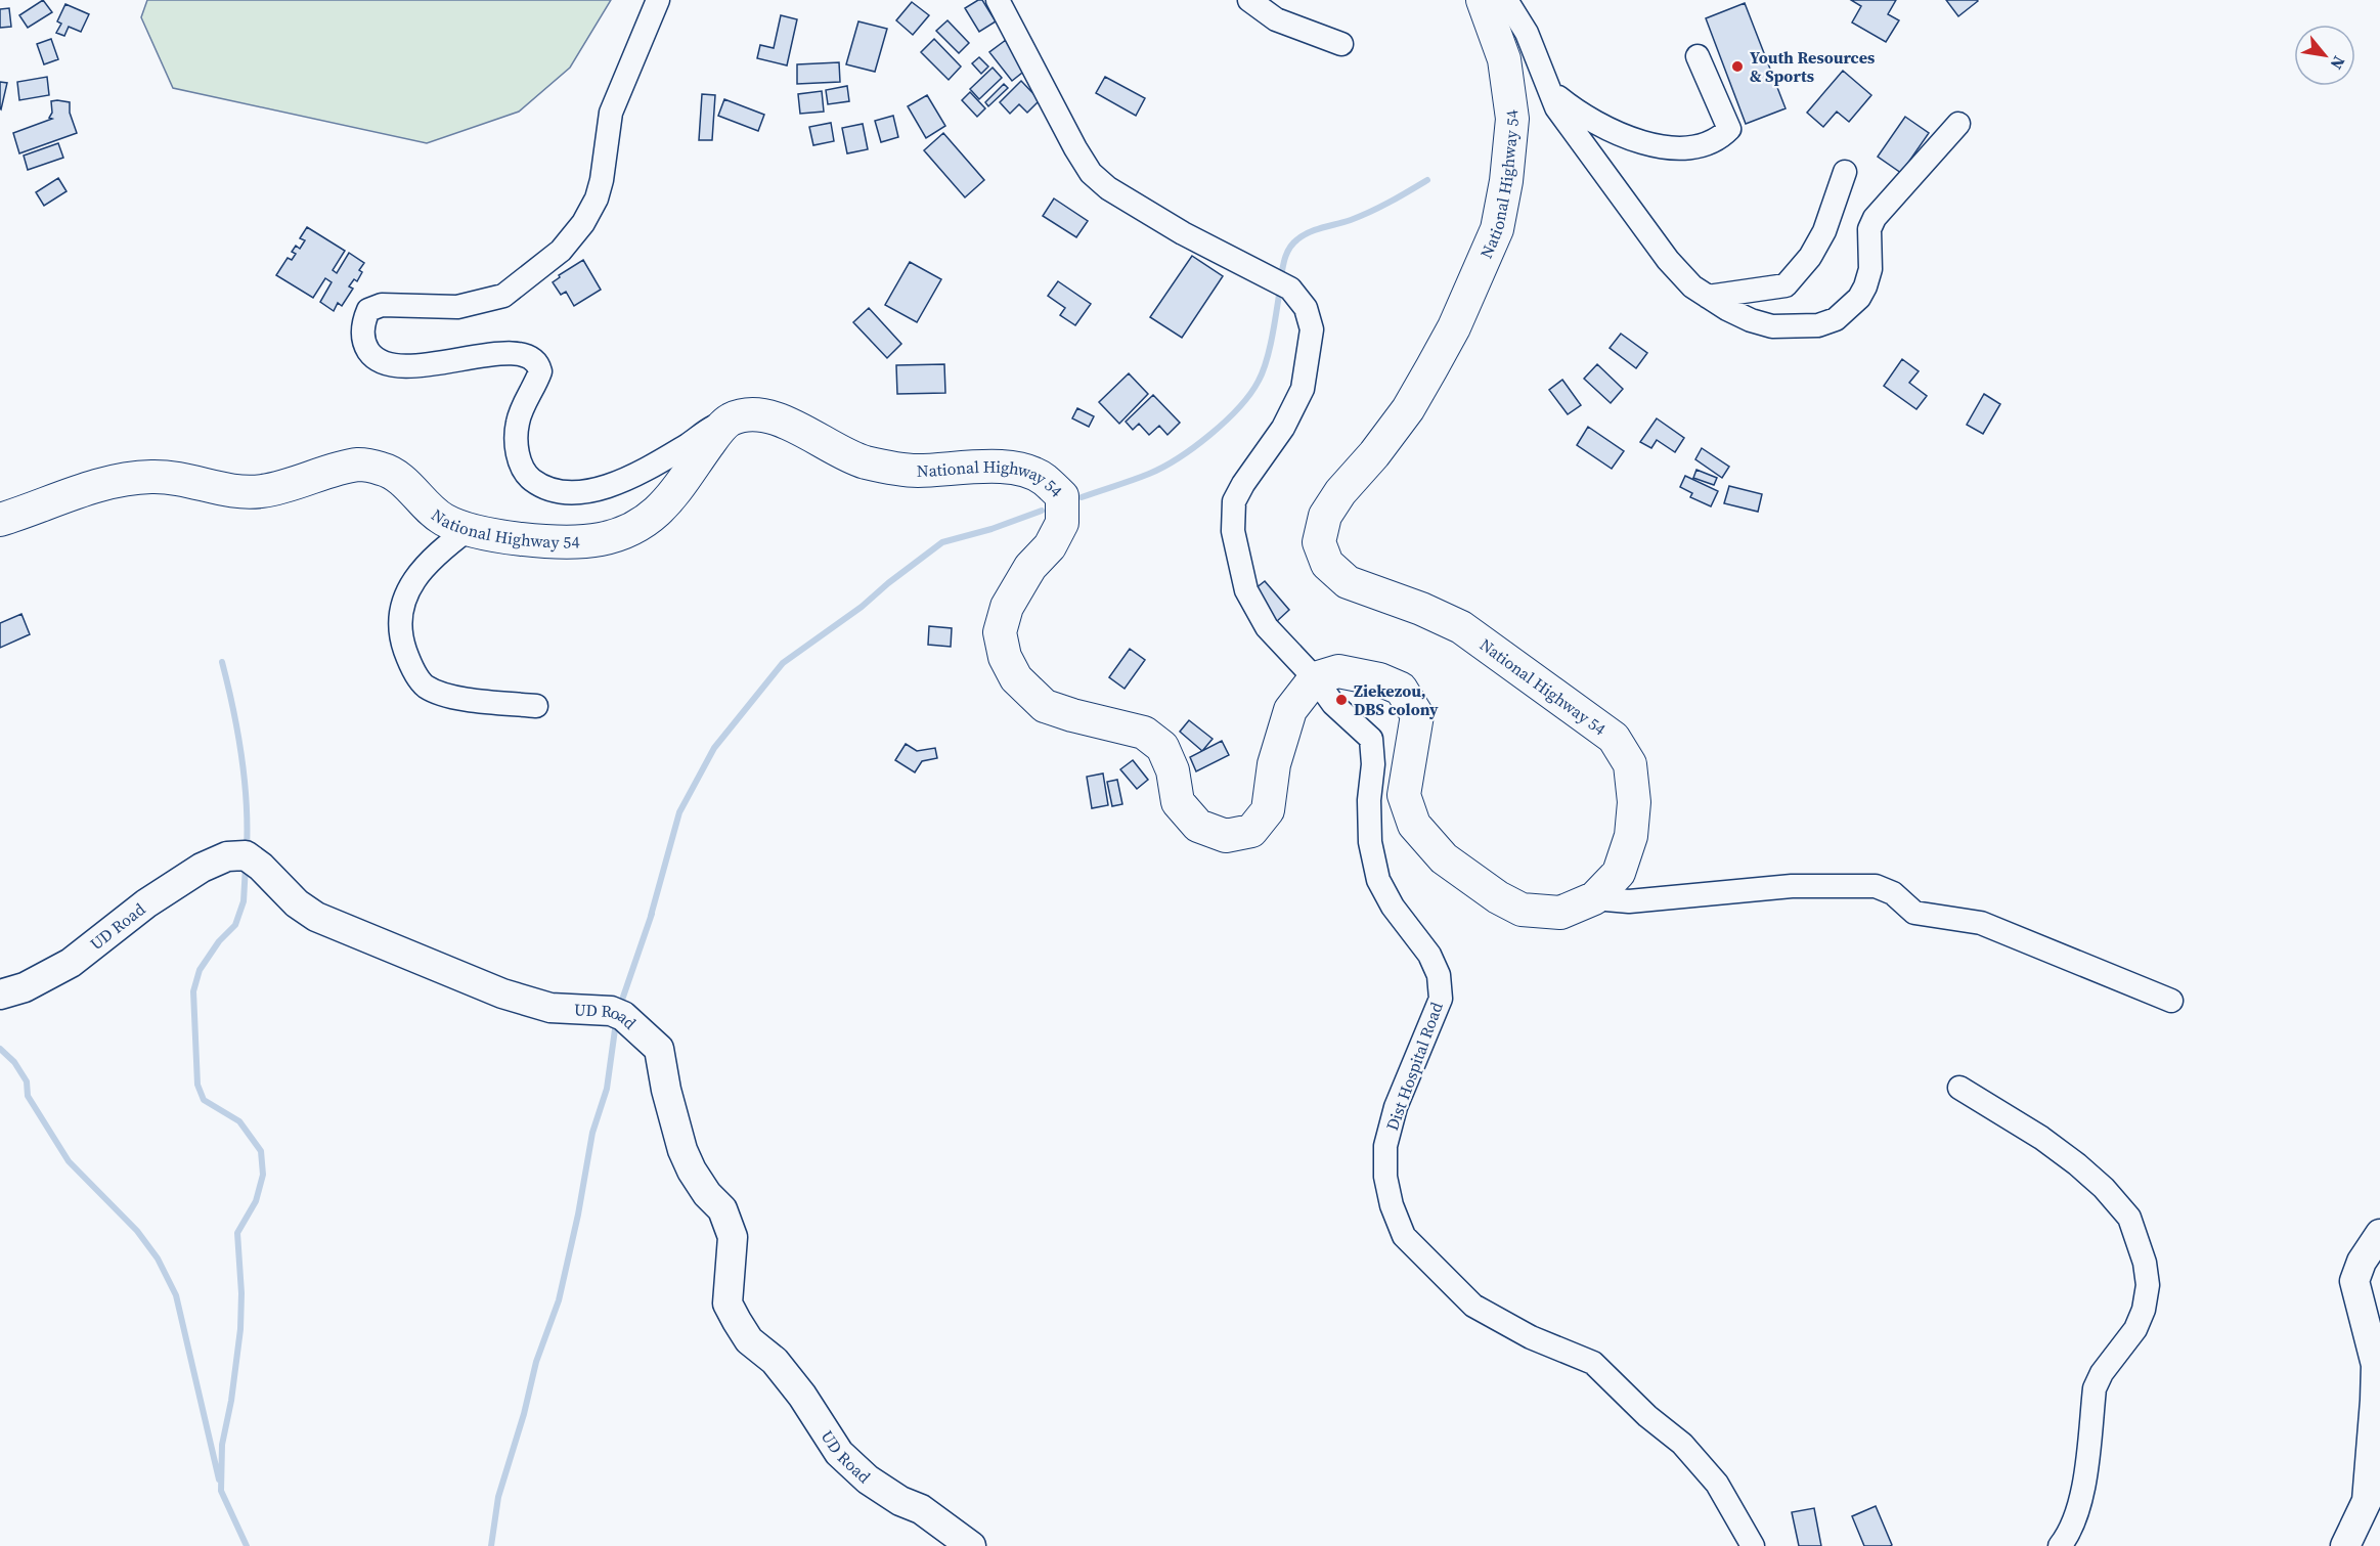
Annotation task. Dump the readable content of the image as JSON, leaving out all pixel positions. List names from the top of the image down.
{
  "streets": {
    "highway": ["National Highway 54"],
    "main road": ["UD Road"],
    "street": ["Dist Hospital Road"]
  },
  "crossings": [
    ["National Highway 54", "Dist Hospital Road"]
  ],
  "places": ["Youth Resources & Sports", "Ziekezou, DBS colony"],
  "north": "bottom right"
}
